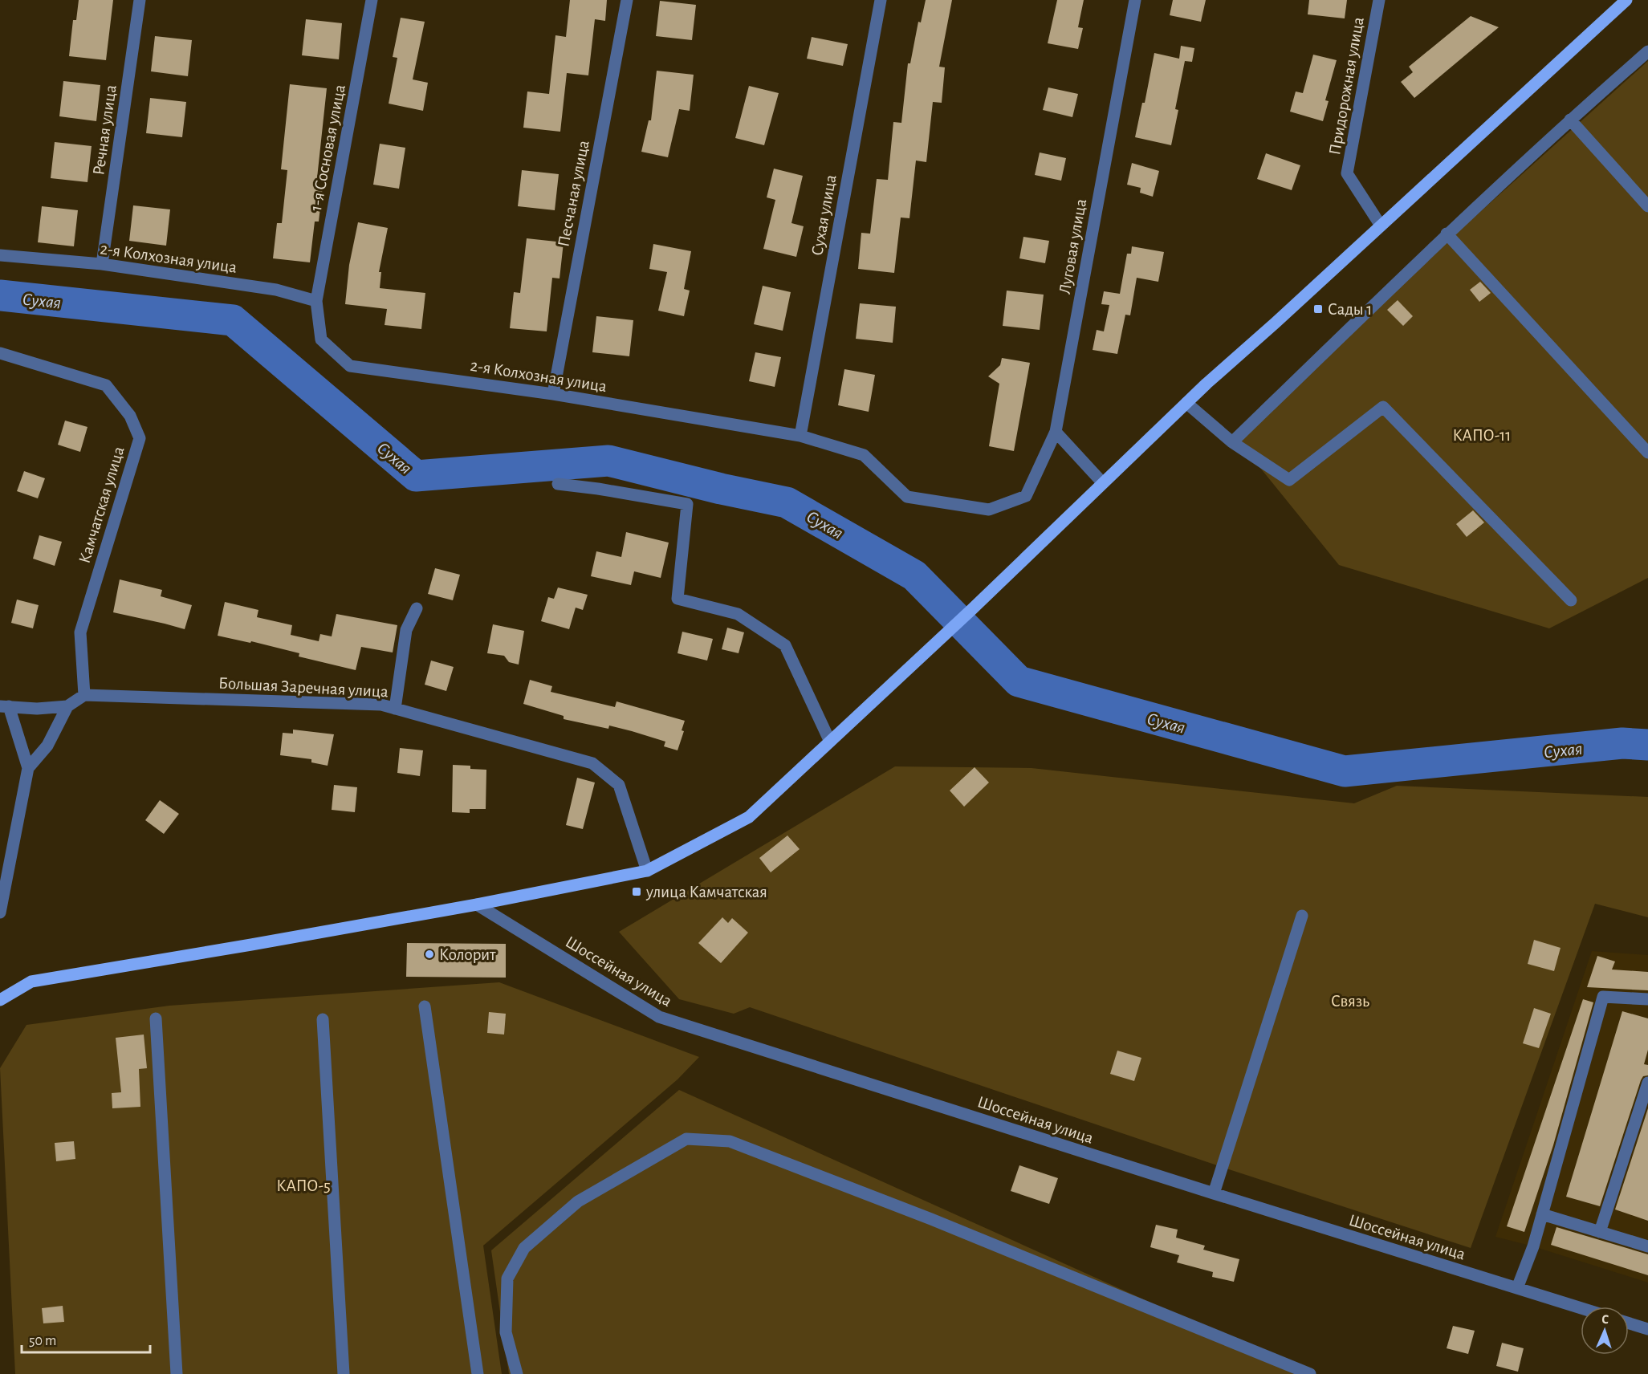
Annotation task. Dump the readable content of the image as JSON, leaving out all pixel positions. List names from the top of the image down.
{
  "streets": {
    "street": [
      "Придорожная улица",
      "Речная улица",
      "1-я Сосновая улица",
      "Песчаная улица",
      "Сухая улица",
      "Луговая улица",
      "2-я Колхозная улица",
      "Камчатская улица",
      "Большая Заречная улица",
      "Шоссейная улица"
    ]
  },
  "crossings": [
    ["Речная улица", "2-я Колхозная улица"],
    ["1-я Сосновая улица", "2-я Колхозная улица"],
    ["Песчаная улица", "2-я Колхозная улица"],
    ["Сухая улица", "2-я Колхозная улица"],
    ["Луговая улица", "2-я Колхозная улица"],
    ["Камчатская улица", "Большая Заречная улица"]
  ],
  "water": ["Сухая"],
  "parks": ["КАПО-11", "Связь", "КАПО-5"],
  "places": {
    "transit": ["Сады 1", "улица Камчатская"],
    "other": ["Колорит"]
  },
  "scale_bar": "50 m",
  "north": "top"
}
